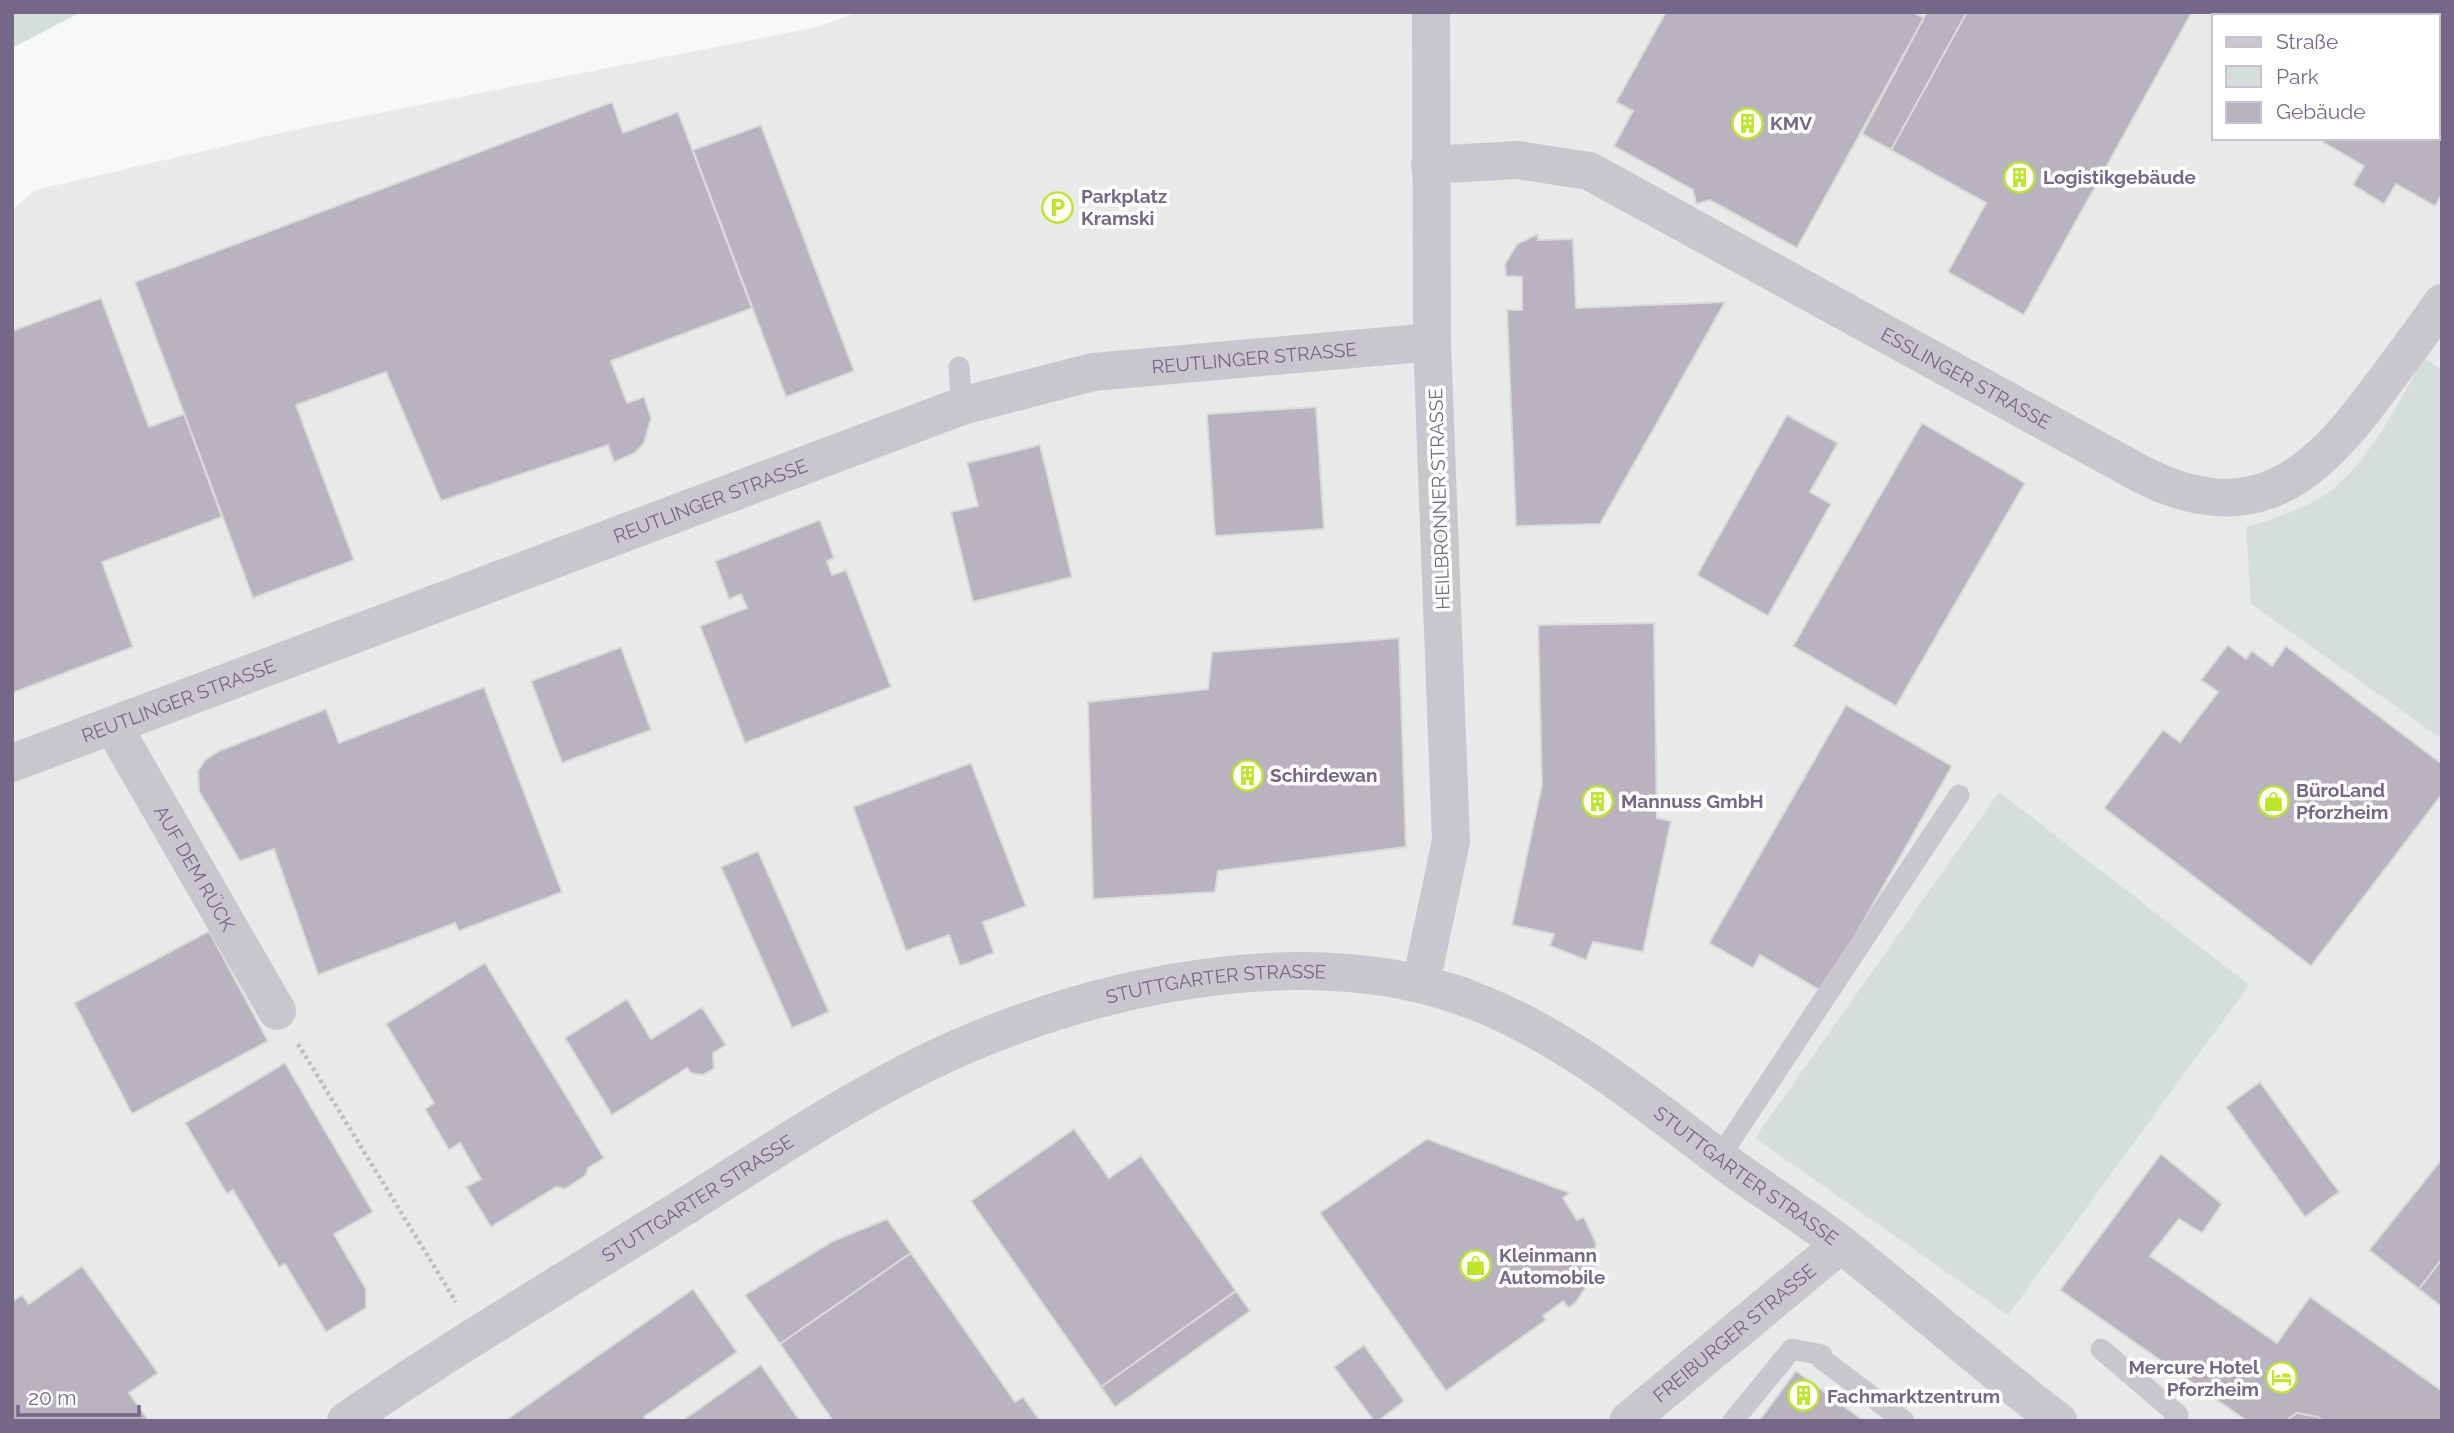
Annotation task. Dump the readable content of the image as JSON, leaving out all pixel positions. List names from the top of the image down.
{
  "streets": {
    "street": [
      "REUTLINGER STRASSE",
      "ESSLINGER STRASSE",
      "HEILBRONNER STRASSE",
      "AUF DEM RÜCK",
      "STUTTGARTER STRASSE",
      "FREIBURGER STRASSE"
    ]
  },
  "crossings": [
    ["REUTLINGER STRASSE", "HEILBRONNER STRASSE"],
    ["REUTLINGER STRASSE", "AUF DEM RÜCK"],
    ["ESSLINGER STRASSE", "HEILBRONNER STRASSE"],
    ["HEILBRONNER STRASSE", "STUTTGARTER STRASSE"],
    ["STUTTGARTER STRASSE", "FREIBURGER STRASSE"]
  ],
  "places": {
    "building": [
      "KMV",
      "Logistikgebäude",
      "Schirdewan",
      "Mannuss GmbH",
      "Fachmarktzentrum"
    ],
    "parking": ["Parkplatz Kramski"],
    "shop": ["BüroLand Pforzheim", "Kleinmann Automobile"],
    "hotel": ["Mercure Hotel Pforzheim"]
  },
  "legend": ["Straße", "Park", "Gebäude"],
  "scale_bar": "20 m"
}
